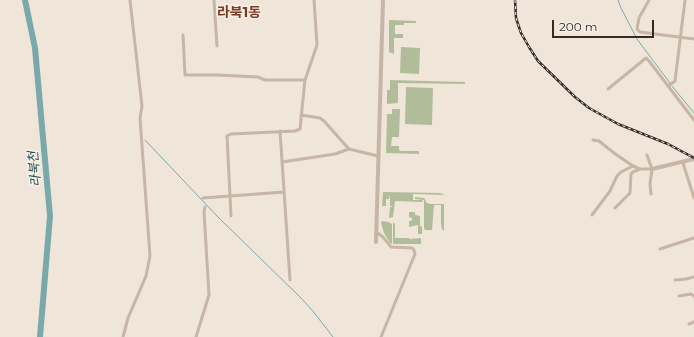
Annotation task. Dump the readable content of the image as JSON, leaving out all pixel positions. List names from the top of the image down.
{
  "districts": ["라북1동"],
  "water": ["라북천"],
  "scale_bar": "200 m"
}
